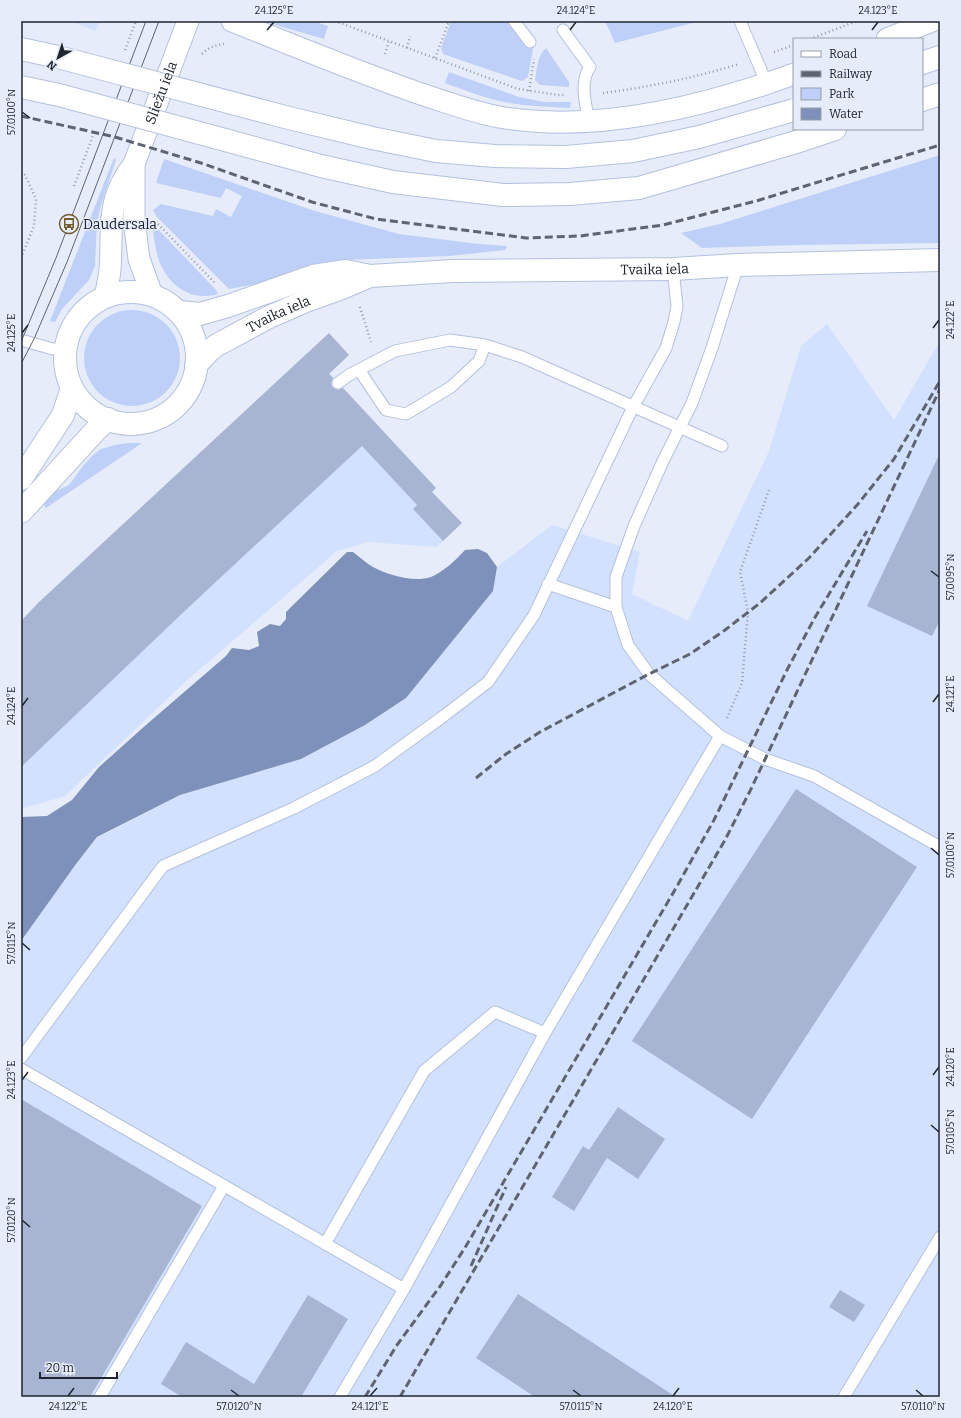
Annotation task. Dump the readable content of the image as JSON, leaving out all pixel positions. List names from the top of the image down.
{
  "streets": {
    "main road": ["Tvaika iela"],
    "street": ["Sliežu iela"]
  },
  "crossings": [
    ["Sliežu iela", "Tvaika iela"]
  ],
  "places": {
    "bus stop": ["Daudersala"]
  },
  "legend": [
    "Road",
    "Railway",
    "Park",
    "Water"
  ],
  "scale_bar": "20 m",
  "north": "bottom left",
  "coordinates": [
    "24.125°E",
    "24.124°E",
    "24.123°E",
    "57.0100°N",
    "24.122°E",
    "57.0095°N",
    "24.121°E",
    "57.0115°N",
    "24.120°E",
    "57.0105°N",
    "57.0120°N",
    "57.0110°N"
  ]
}
